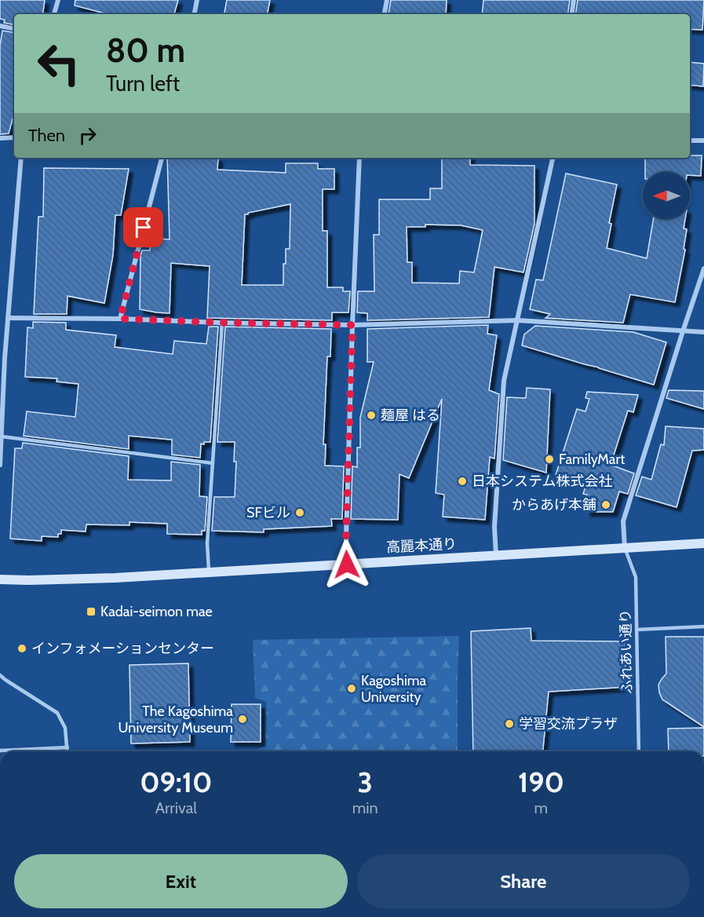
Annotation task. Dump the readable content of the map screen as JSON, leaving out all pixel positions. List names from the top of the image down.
{
  "streets": {
    "street": ["高麗本通り"],
    "lane": ["ふれあい通り"]
  },
  "crossings": [
    ["高麗本通り", "ふれあい通り"]
  ],
  "places": {
    "other": [
      "麺屋 はる",
      "FamilyMart",
      "日本システム株式会社",
      "からあげ本舗",
      "SFビル",
      "インフォメーションセンター",
      "Kagoshima University",
      "The Kagoshima University Museum",
      "学習交流プラザ"
    ],
    "transit": ["Kadai-seimon mae"]
  },
  "north": "left",
  "page": {
    "turn": ["80 m", "Turn left"],
    "then": "Then",
    "eta": [
      "09:10",
      "Arrival",
      "3",
      "min",
      "190",
      "m"
    ],
    "buttons": ["Exit", "Share"]
  }
}
